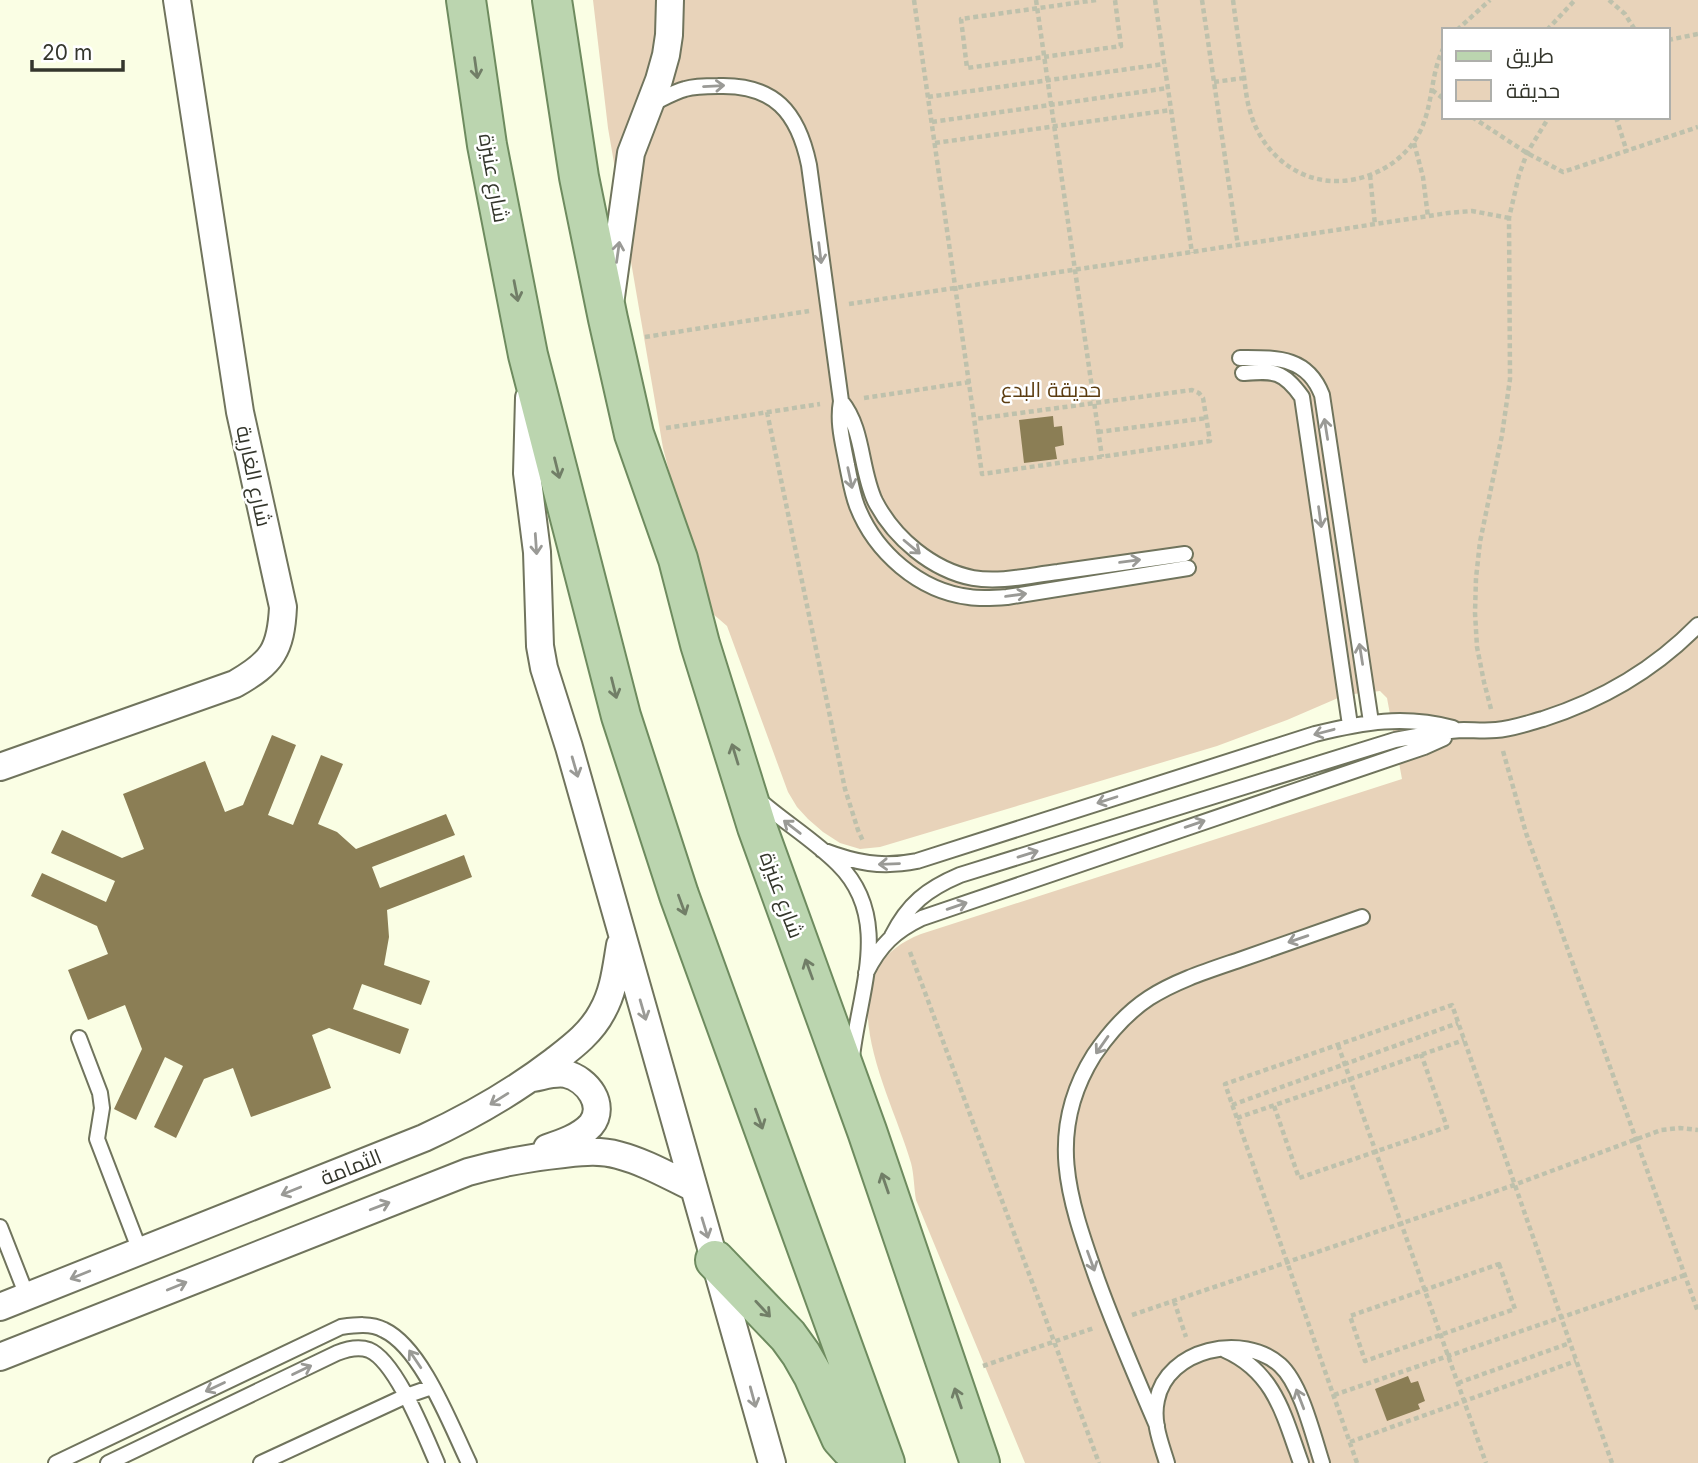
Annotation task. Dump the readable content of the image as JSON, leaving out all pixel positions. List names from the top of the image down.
{
  "streets": {
    "main road": ["شارع عنيزة"],
    "street": ["شارع الغارية", "الثمامة"]
  },
  "crossings": [
    ["شارع عنيزة", "الثمامة"]
  ],
  "parks": ["حديقة البدع"],
  "legend": ["طريق", "حديقة"],
  "scale_bar": "20 m"
}
